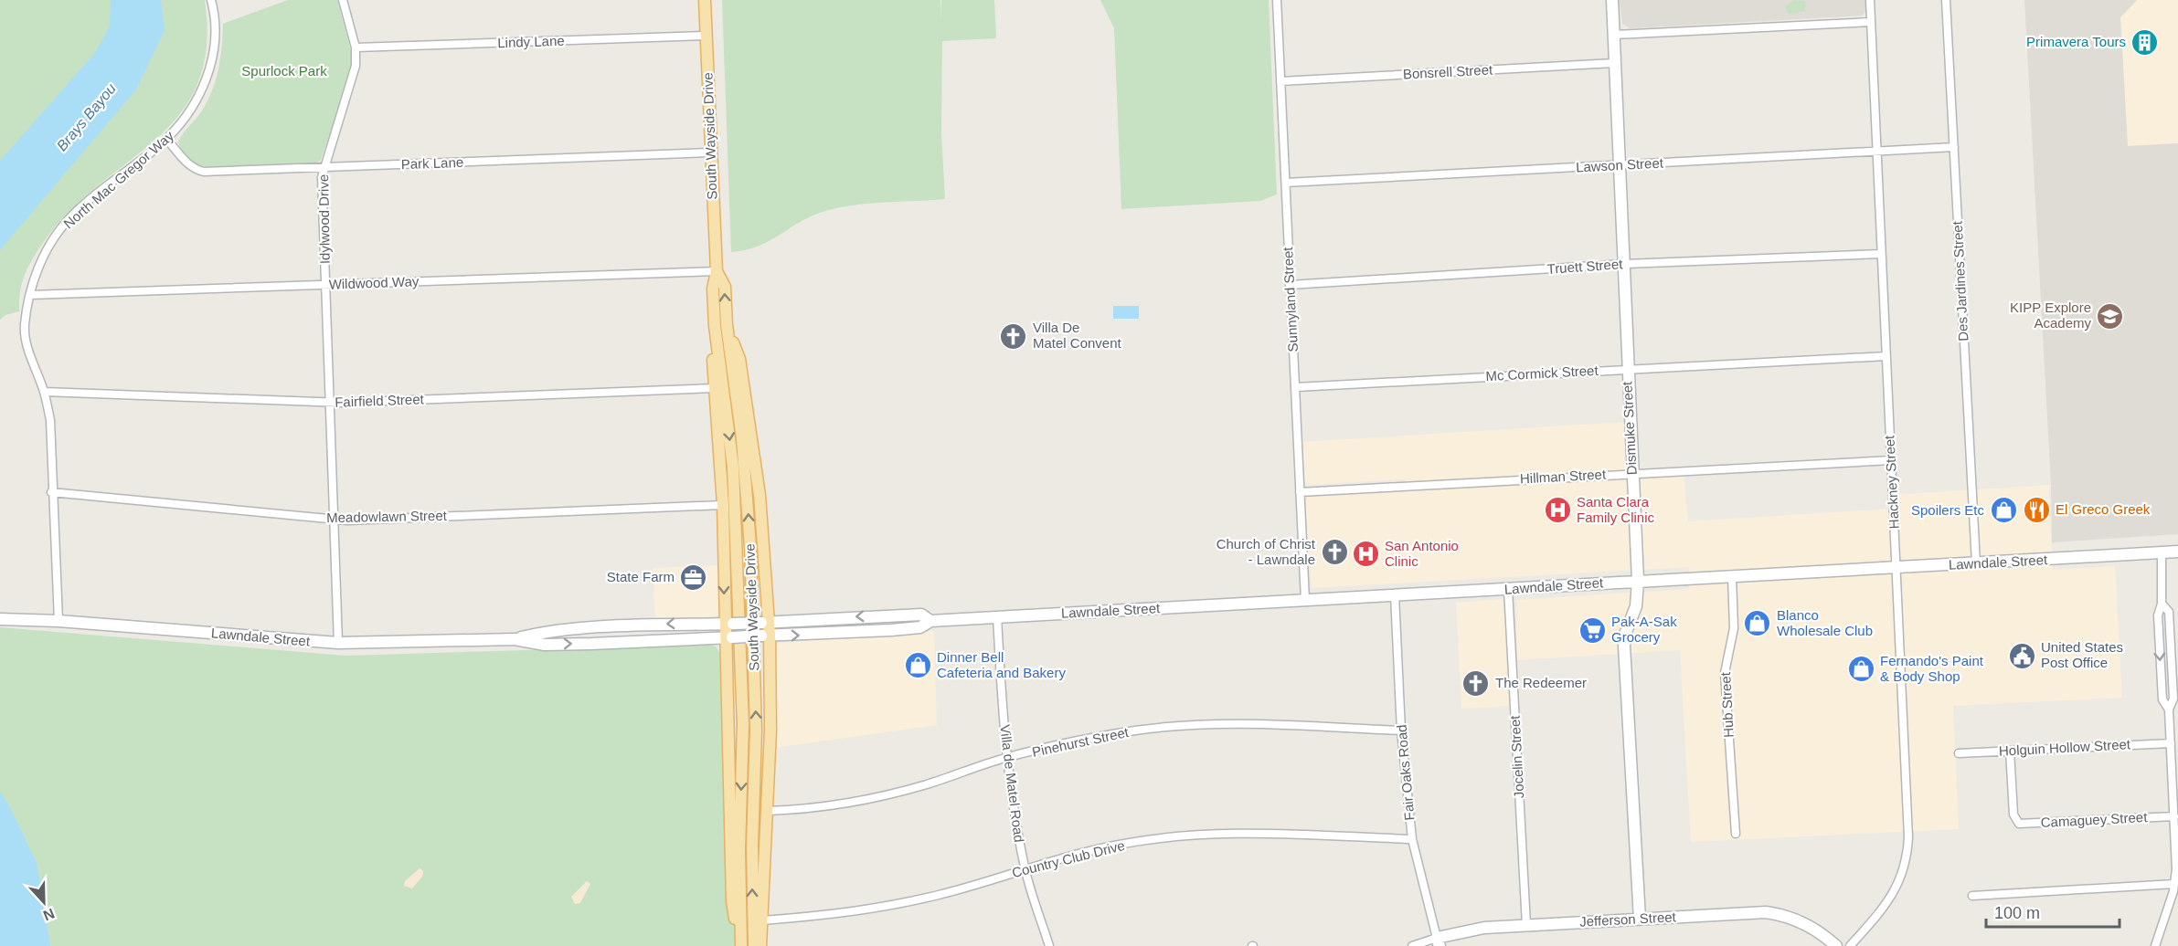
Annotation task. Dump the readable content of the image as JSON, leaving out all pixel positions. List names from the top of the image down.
{
  "streets": {
    "main road": [
      "South Wayside Drive",
      "Dismuke Street",
      "Lawndale Street",
      "Jefferson Street"
    ],
    "street": [
      "Lindy Lane",
      "Bonsrell Street",
      "Park Lane",
      "Lawson Street",
      "North Mac Gregor Way",
      "Idylwood Drive",
      "Truett Street",
      "Des Jardines Street",
      "Wildwood Way",
      "Sunnyland Street",
      "Mc Cormick Street",
      "Fairfield Street",
      "Hillman Street",
      "Hackney Street",
      "Meadowlawn Street",
      "Hub Street",
      "Pinehurst Street",
      "Holguin Hollow Street",
      "Jocelin Street",
      "Fair Oaks Road",
      "Villa de Matel Road",
      "Camaguey Street",
      "Country Club Drive"
    ]
  },
  "crossings": [
    ["Lindy Lane", "South Wayside Drive"],
    ["Lindy Lane", "Idylwood Drive"],
    ["Bonsrell Street", "Sunnyland Street"],
    ["Bonsrell Street", "Dismuke Street"],
    ["South Wayside Drive", "Park Lane"],
    ["South Wayside Drive", "Wildwood Way"],
    ["Park Lane", "North Mac Gregor Way"],
    ["Park Lane", "Idylwood Drive"],
    ["Lawson Street", "Des Jardines Street"],
    ["Lawson Street", "Sunnyland Street"],
    ["Lawson Street", "Dismuke Street"],
    ["Lawson Street", "Hackney Street"],
    ["North Mac Gregor Way", "Wildwood Way"],
    ["North Mac Gregor Way", "Fairfield Street"],
    ["North Mac Gregor Way", "Meadowlawn Street"],
    ["North Mac Gregor Way", "Lawndale Street"],
    ["Idylwood Drive", "Wildwood Way"],
    ["Idylwood Drive", "Fairfield Street"],
    ["Idylwood Drive", "Meadowlawn Street"],
    ["Idylwood Drive", "Lawndale Street"],
    ["Truett Street", "Sunnyland Street"],
    ["Truett Street", "Dismuke Street"],
    ["Truett Street", "Hackney Street"],
    ["Des Jardines Street", "Lawndale Street"],
    ["Sunnyland Street", "Mc Cormick Street"],
    ["Sunnyland Street", "Hillman Street"],
    ["Sunnyland Street", "Lawndale Street"],
    ["Mc Cormick Street", "Dismuke Street"],
    ["Mc Cormick Street", "Hackney Street"],
    ["Dismuke Street", "Hillman Street"],
    ["Dismuke Street", "Lawndale Street"],
    ["Dismuke Street", "Jefferson Street"],
    ["Hillman Street", "Hackney Street"],
    ["Hackney Street", "Lawndale Street"],
    ["Lawndale Street", "Hub Street"],
    ["Lawndale Street", "Jocelin Street"],
    ["Lawndale Street", "Fair Oaks Road"],
    ["Lawndale Street", "Villa de Matel Road"],
    ["Pinehurst Street", "Fair Oaks Road"],
    ["Pinehurst Street", "Villa de Matel Road"],
    ["Holguin Hollow Street", "Camaguey Street"],
    ["Jocelin Street", "Jefferson Street"],
    ["Fair Oaks Road", "Country Club Drive"],
    ["Fair Oaks Road", "Jefferson Street"],
    ["Villa de Matel Road", "Country Club Drive"]
  ],
  "water": ["Brays Bayou"],
  "parks": ["Spurlock Park"],
  "places": {
    "building": ["Primavera Tours"],
    "school or university": ["KIPP Explore Academy"],
    "church": ["Villa De Matel Convent", "Church of Christ - Lawndale", "The Redeemer"],
    "restaurant": ["El Greco Greek"],
    "hospital": ["Santa Clara Family Clinic", "San Antonio Clinic"],
    "shop": [
      "Spoilers Etc",
      "Blanco Wholesale Club",
      "Dinner Bell Cafeteria and Bakery",
      "Fernando's Paint & Body Shop"
    ],
    "office": ["State Farm"],
    "supermarket": ["Pak-A-Sak Grocery"],
    "public building": ["United States Post Office"]
  },
  "scale_bar": "100 m",
  "north": "bottom"
}
